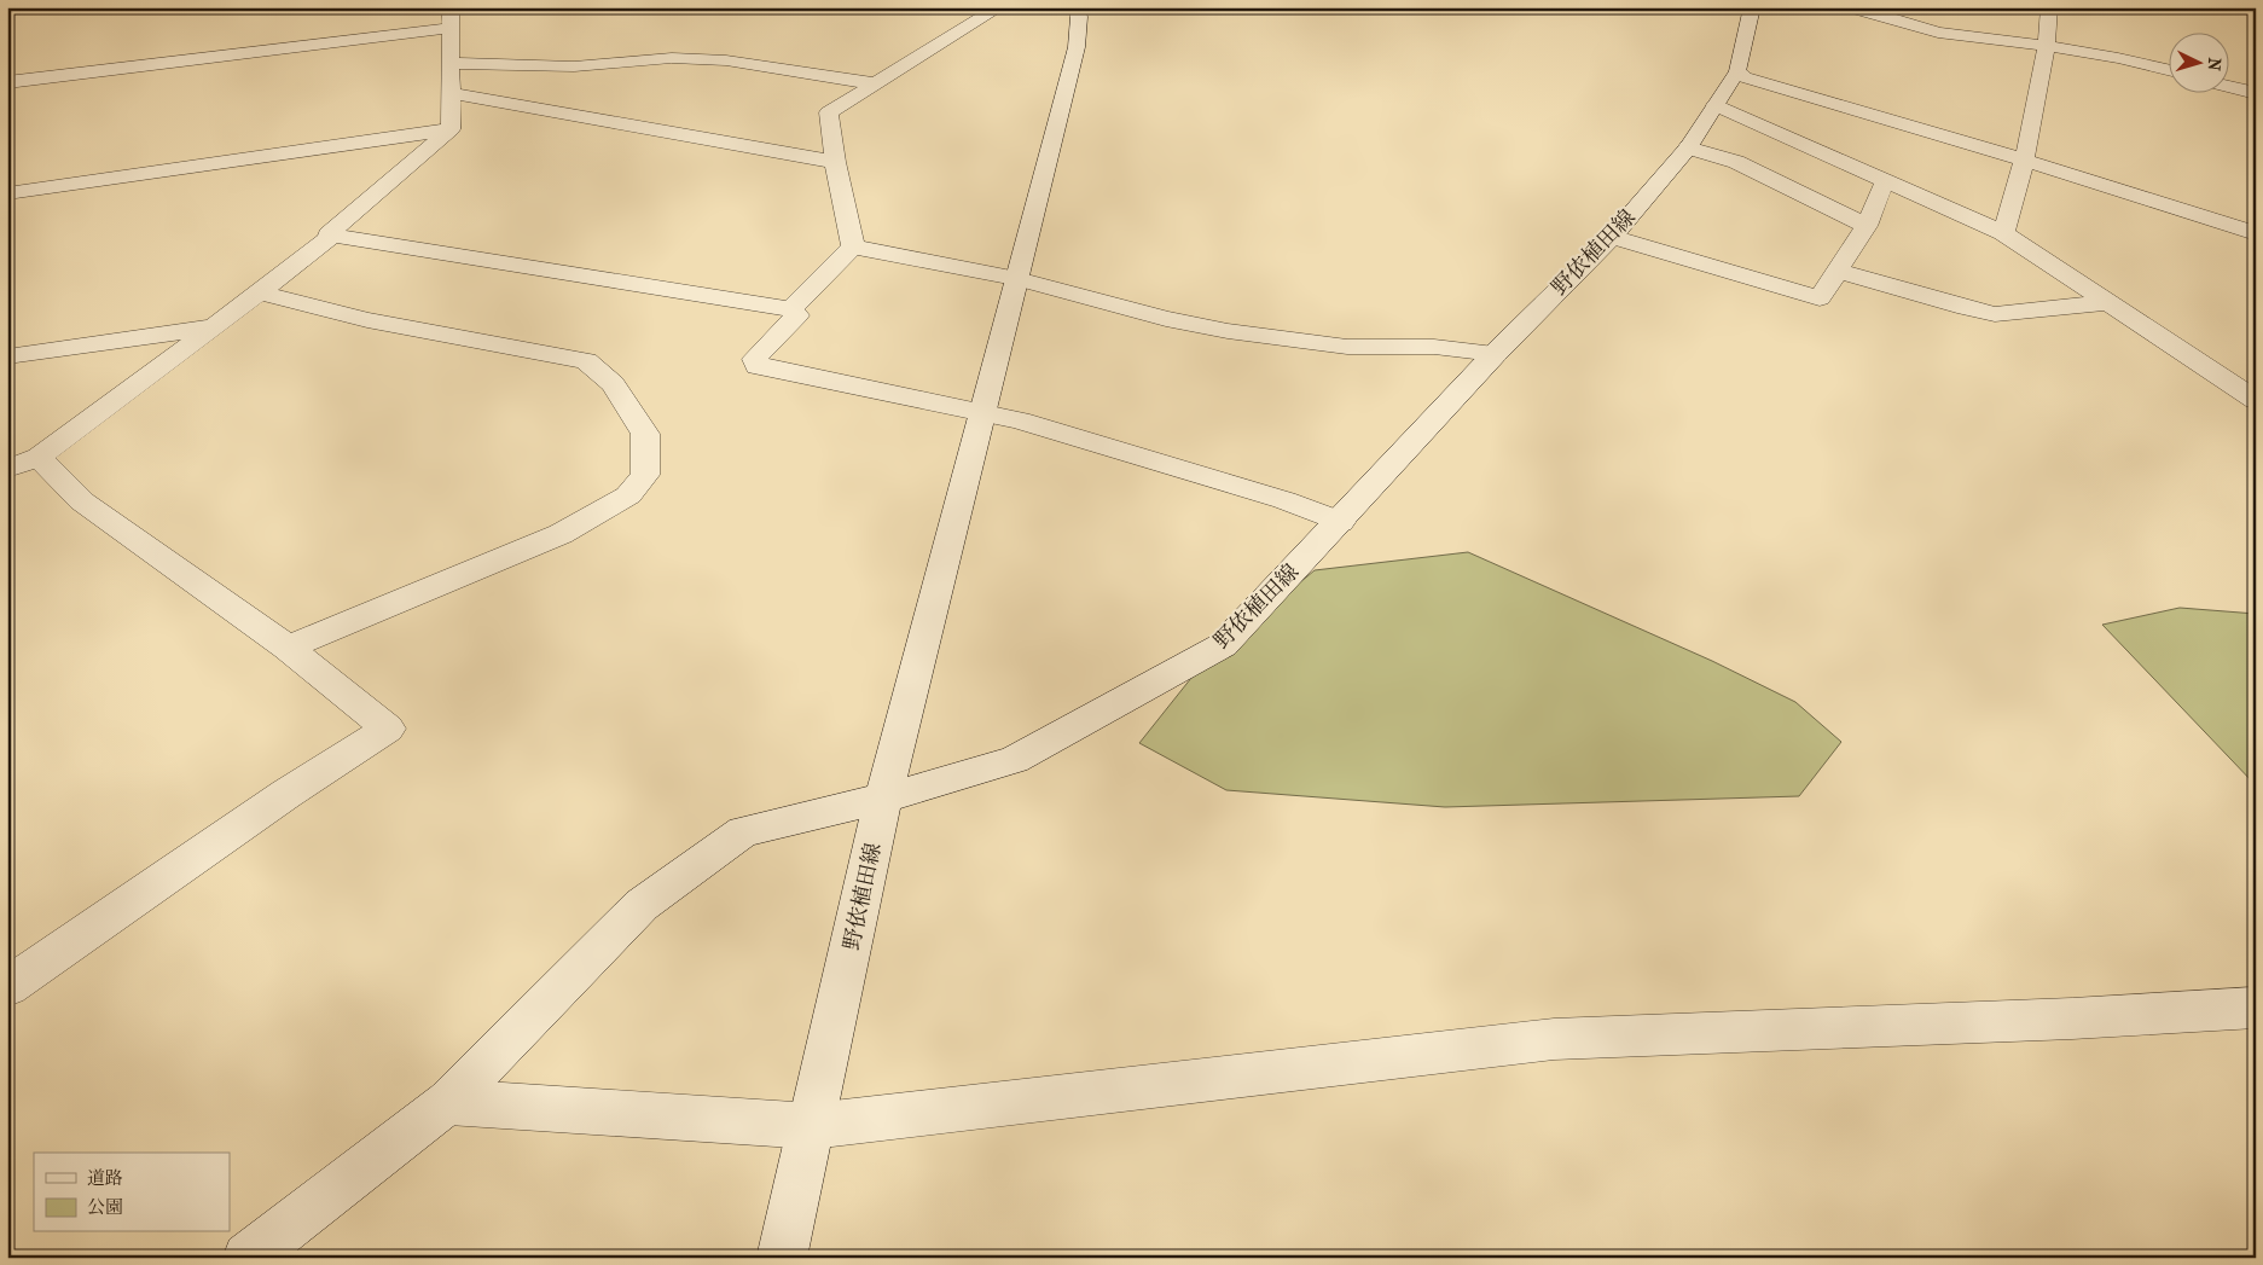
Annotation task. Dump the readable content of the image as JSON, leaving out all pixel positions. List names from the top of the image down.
{
  "streets": {
    "street": ["野依植田線"]
  },
  "legend": ["道路", "公園"],
  "north": "right"
}
